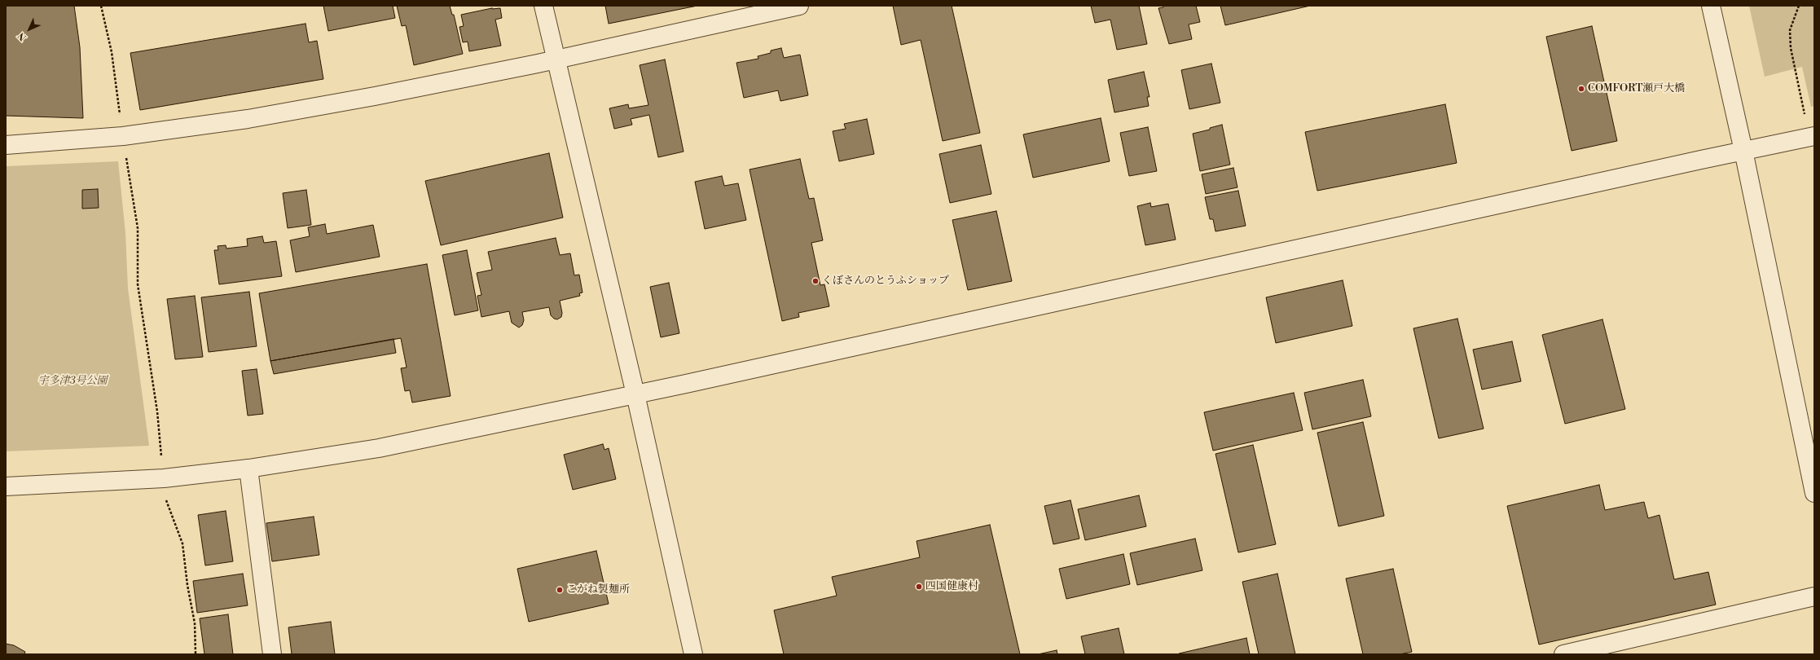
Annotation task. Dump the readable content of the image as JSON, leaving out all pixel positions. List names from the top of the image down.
{
  "parks": ["宇多津3号公園"],
  "places": [
    "COMFORT瀬戸大橋",
    "くぼさんのとうふショップ",
    "四国健康村",
    "こがね製麺所"
  ],
  "north": "bottom left"
}
